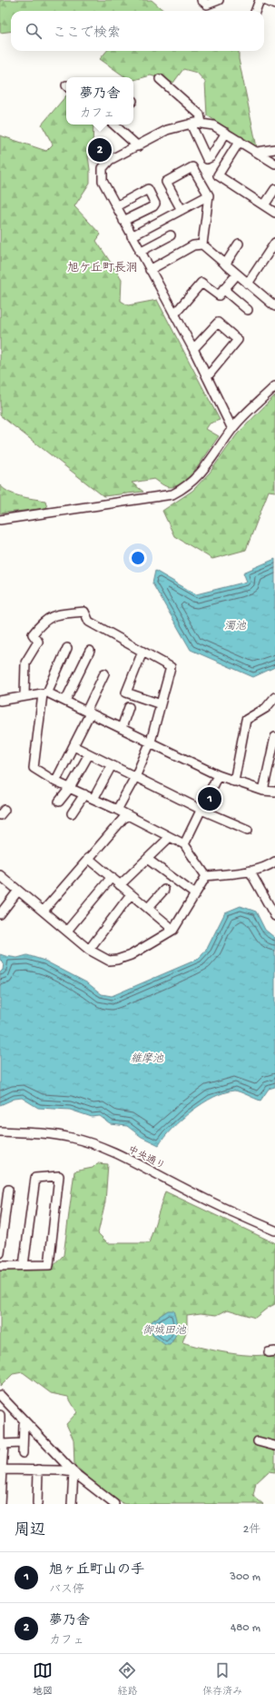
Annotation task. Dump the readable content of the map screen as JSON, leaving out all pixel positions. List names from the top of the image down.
{
  "streets": {
    "street": ["中央通り"]
  },
  "districts": ["旭ケ丘町長洞"],
  "water": ["濁池", "維摩池", "御城田池"],
  "page": {
    "search": "ここで検索",
    "popup": ["夢乃舎", "カフェ"],
    "pins": ["2", "1"],
    "heading": ["周辺", "2件"],
    "list": [
      {
        "mark": "1",
        "name": "旭ヶ丘町山の手",
        "note": "バス停",
        "value": "300 m"
      },
      {
        "mark": "2",
        "name": "夢乃舎",
        "note": "カフェ",
        "value": "480 m"
      }
    ],
    "nav": ["地図", "経路", "保存済み"]
  }
}
